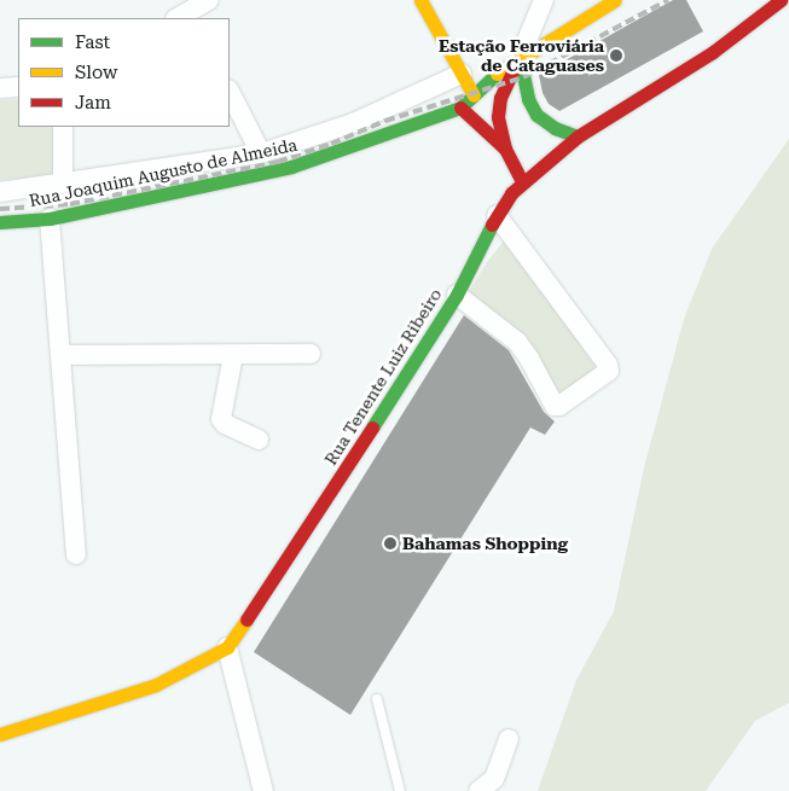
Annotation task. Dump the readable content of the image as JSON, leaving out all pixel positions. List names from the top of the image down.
{
  "streets": {
    "main road": ["Rua Joaquim Augusto de Almeida", "Rua Tenente Luiz Ribeiro"]
  },
  "places": ["Estação Ferroviária de Cataguases", "Bahamas Shopping"],
  "legend": ["Fast", "Slow", "Jam"]
}
